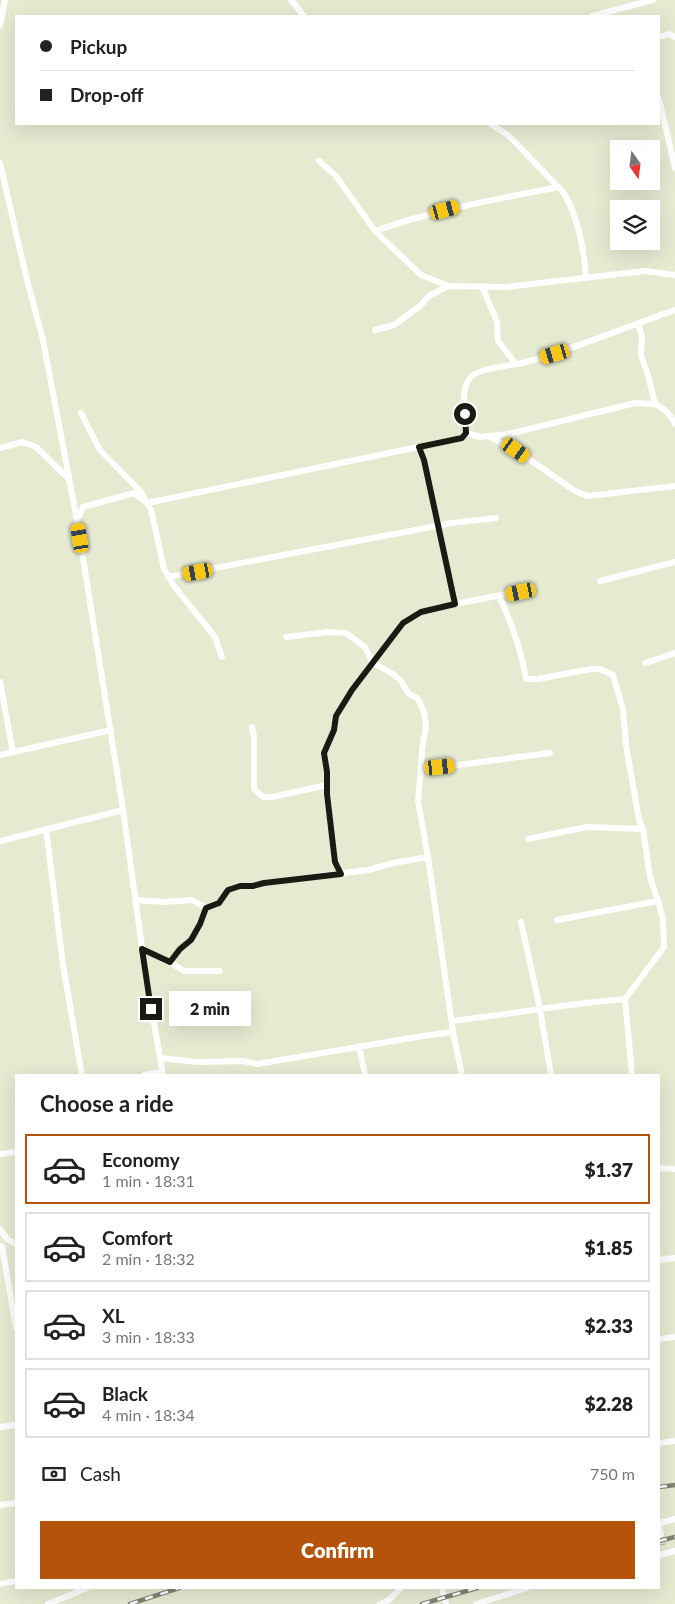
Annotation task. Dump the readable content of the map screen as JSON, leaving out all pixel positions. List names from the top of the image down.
{
  "north": "bottom",
  "page": {
    "banner": ["Pickup", "Drop-off"],
    "bubble": "2 min",
    "heading": "Choose a ride",
    "list": [
      {
        "name": "Economy",
        "note": "1 min · 18:31",
        "value": "$1.37"
      },
      {
        "name": "Comfort",
        "note": "2 min · 18:32",
        "value": "$1.85"
      },
      {
        "name": "XL",
        "note": "3 min · 18:33",
        "value": "$2.33"
      },
      {
        "name": "Black",
        "note": "4 min · 18:34",
        "value": "$2.28"
      }
    ],
    "pay": ["Cash", "750 m"],
    "buttons": "Confirm"
  }
}
